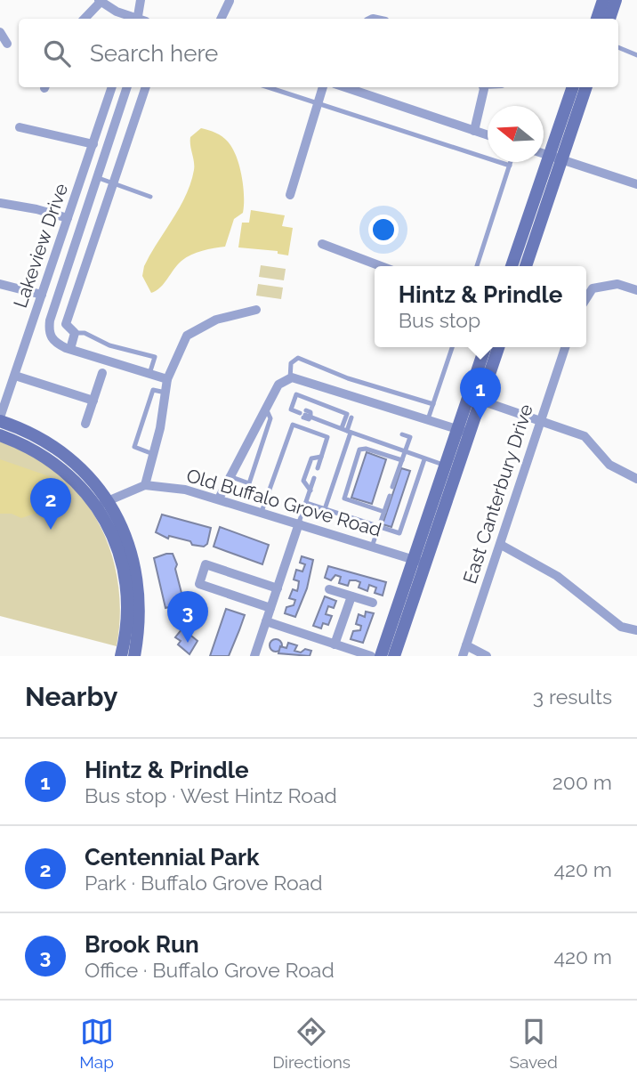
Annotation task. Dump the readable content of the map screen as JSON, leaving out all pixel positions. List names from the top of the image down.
{
  "streets": {
    "street": ["Lakeview Drive", "East Canterbury Drive", "Old Buffalo Grove Road"]
  },
  "north": "left",
  "page": {
    "search": "Search here",
    "popup": ["Hintz & Prindle", "Bus stop"],
    "pins": ["1", "2", "3"],
    "heading": ["Nearby", "3 results"],
    "list": [
      {
        "mark": "1",
        "name": "Hintz & Prindle",
        "note": "Bus stop · West Hintz Road",
        "value": "200 m"
      },
      {
        "mark": "2",
        "name": "Centennial Park",
        "note": "Park · Buffalo Grove Road",
        "value": "420 m"
      },
      {
        "mark": "3",
        "name": "Brook Run",
        "note": "Office · Buffalo Grove Road",
        "value": "420 m"
      }
    ],
    "nav": ["Map", "Directions", "Saved"]
  }
}
